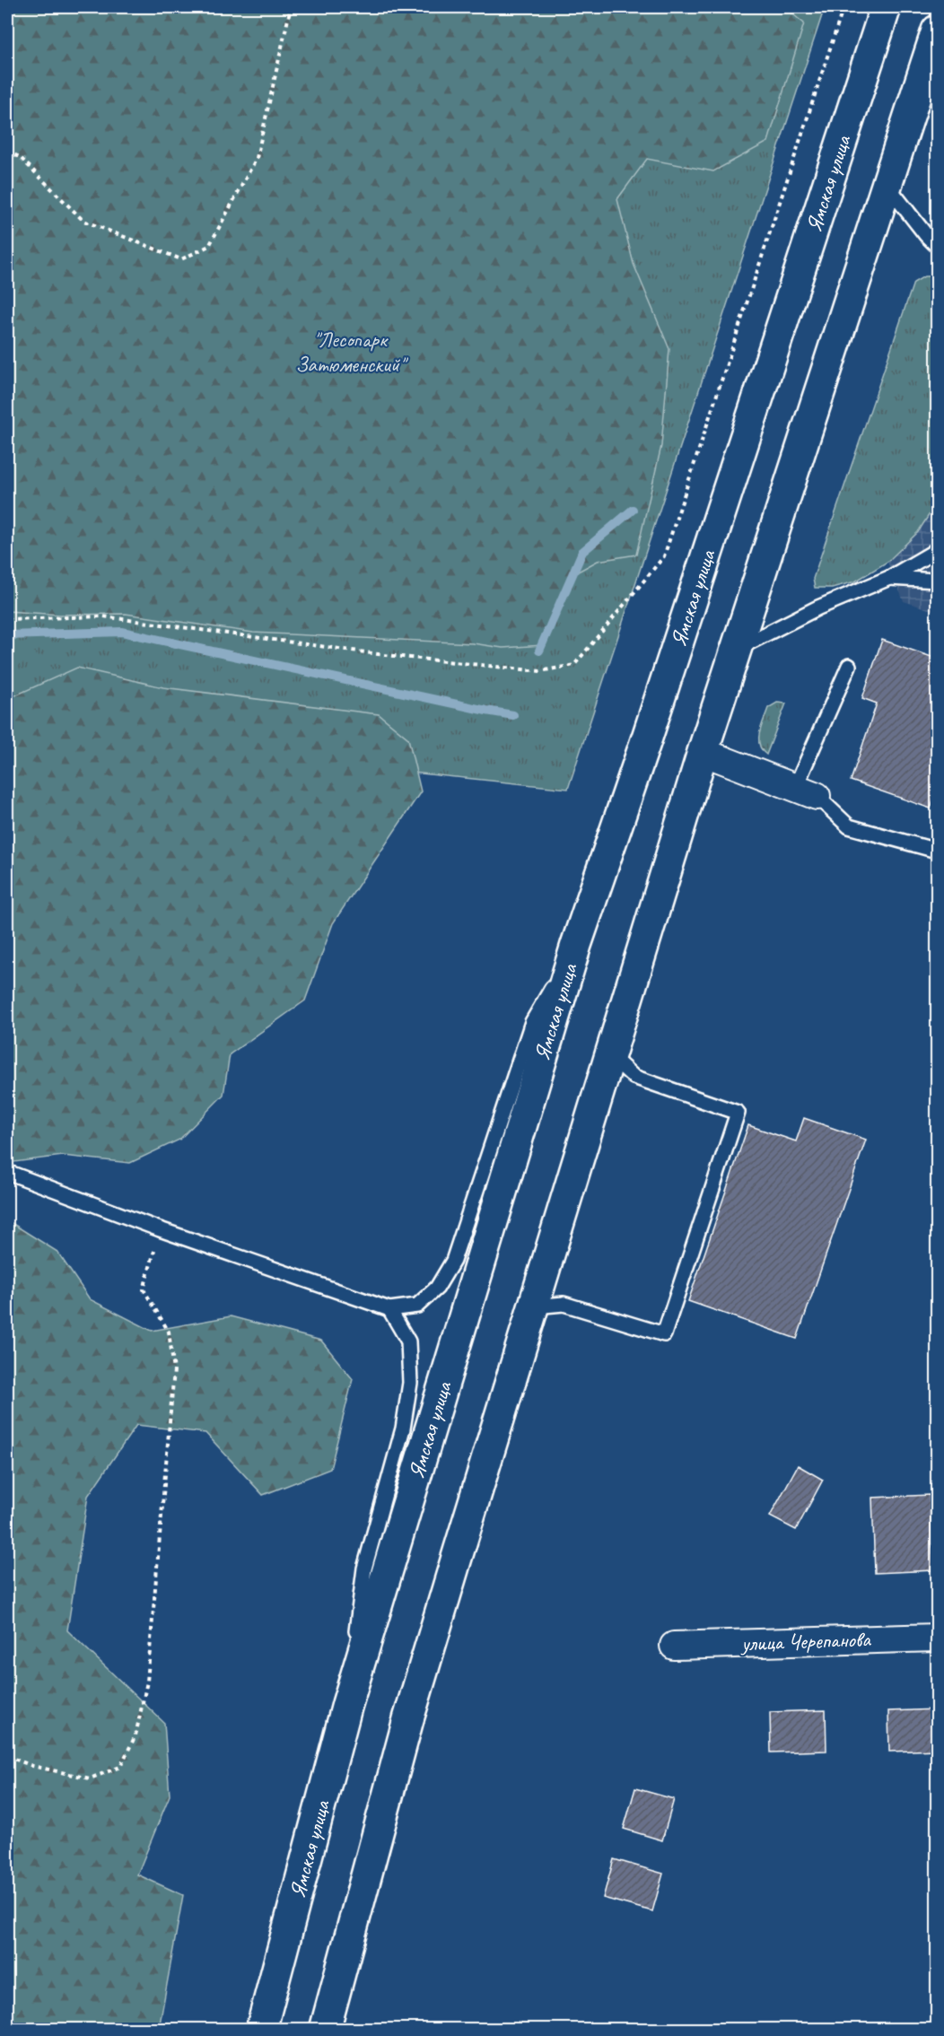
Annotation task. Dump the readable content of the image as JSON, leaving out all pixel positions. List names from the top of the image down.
{
  "streets": {
    "main road": ["Ямская улица"],
    "street": ["улица Черепанова"]
  },
  "parks": ["\"Лесопарк Затюменский\""]
}
